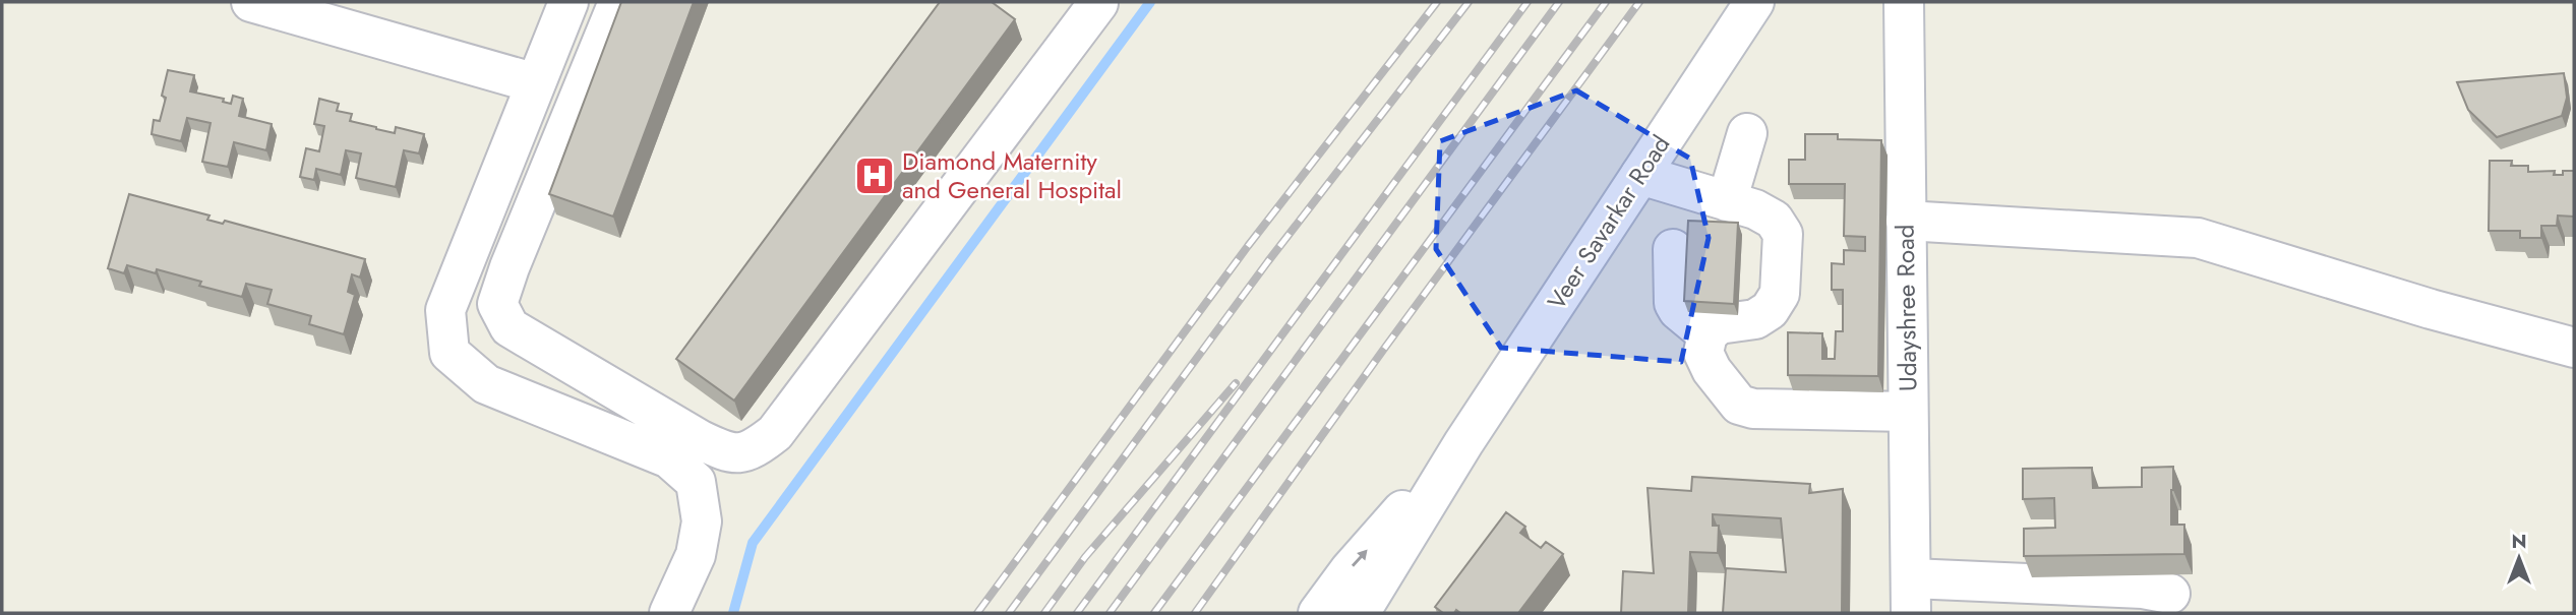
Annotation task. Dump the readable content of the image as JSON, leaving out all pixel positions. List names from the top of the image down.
{
  "streets": {
    "street": ["Veer Savarkar Road", "Udayshree Road"]
  },
  "places": {
    "hospital": ["Diamond Maternity and General Hospital"]
  },
  "north": "top"
}
